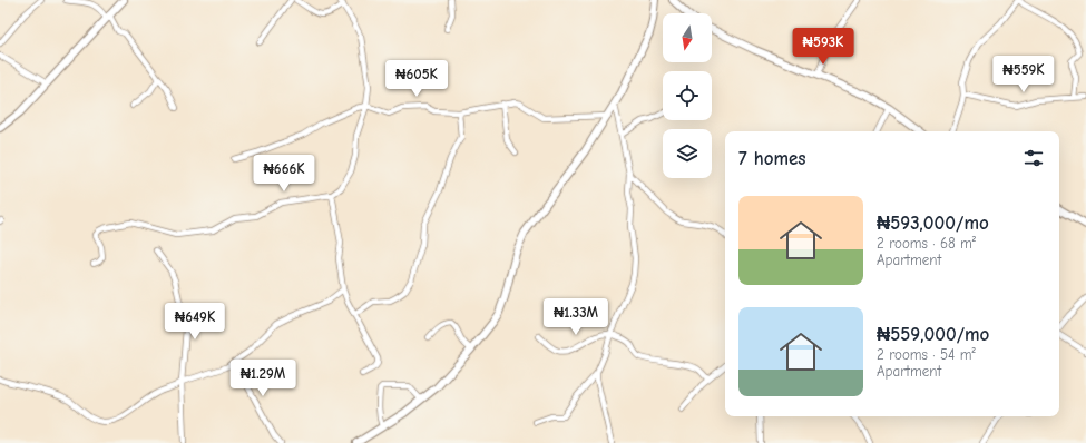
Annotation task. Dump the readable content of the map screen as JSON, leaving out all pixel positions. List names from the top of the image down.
{
  "north": "bottom",
  "page": {
    "price": [
      "₦593K",
      "₦559K",
      "₦605K",
      "₦666K",
      "₦1.33M",
      "₦649K",
      "₦1.29M"
    ],
    "heading": "7 homes",
    "list": [
      {
        "name": "₦593,000/mo",
        "note": "2 rooms · 68 m² · Apartment"
      },
      {
        "name": "₦559,000/mo",
        "note": "2 rooms · 54 m² · Apartment"
      }
    ]
  }
}
